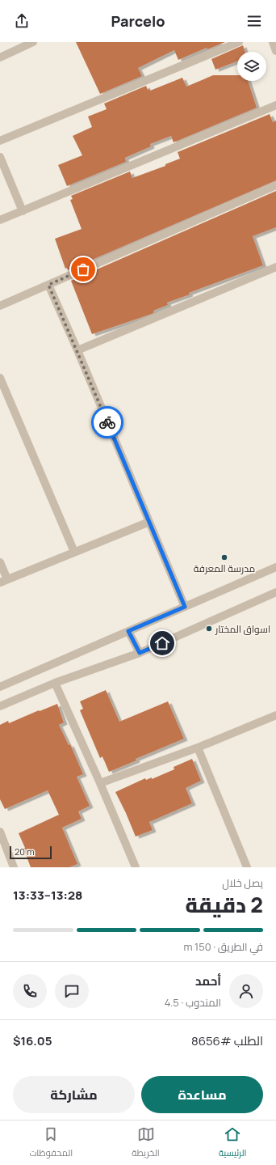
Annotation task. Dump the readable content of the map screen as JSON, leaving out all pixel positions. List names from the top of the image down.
{
  "places": ["مدرسة المعرفة", "اسواق المختار"],
  "scale_bar": "20 m",
  "page": {
    "header": "Parcelo",
    "scale": "20 m",
    "heading": ["2 دقيقة", "يصل خلال", "13:28–13:33"],
    "panel": [
      "أحمد",
      "المندوب · 4.5",
      "الطلب #8656",
      "$16.05"
    ],
    "bar": "في الطريق · 150 m",
    "buttons": ["مساعدة", "مشاركة"],
    "tabs": ["الرئيسية", "الخريطة", "المحفوظات"]
  }
}
